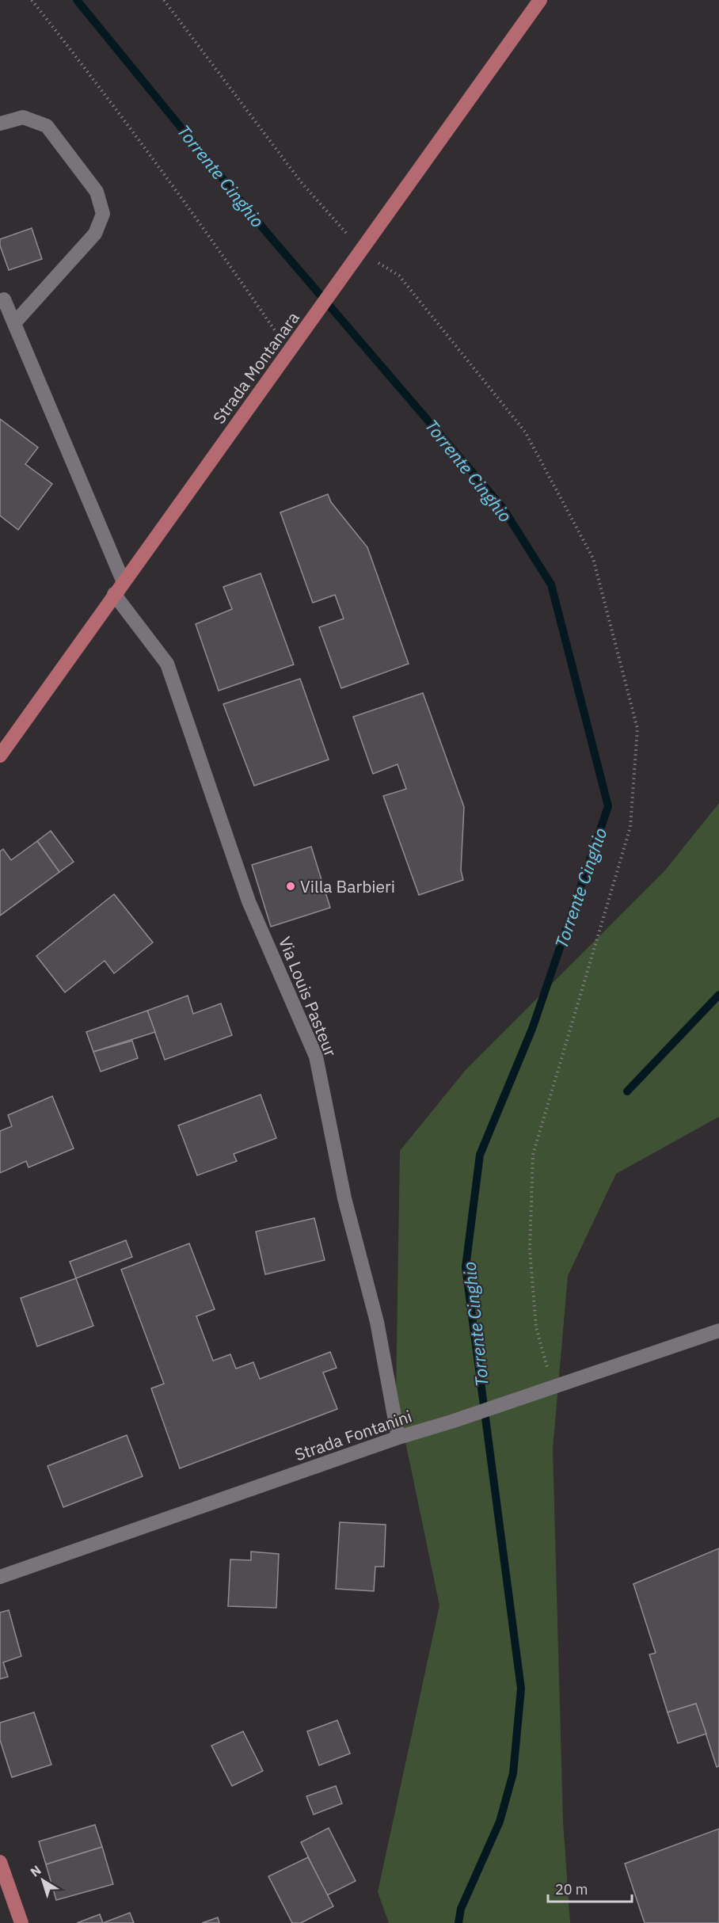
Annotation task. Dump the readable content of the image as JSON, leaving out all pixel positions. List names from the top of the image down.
{
  "streets": {
    "main road": ["Strada Montanara"],
    "street": ["Via Louis Pasteur", "Strada Fontanini"]
  },
  "crossings": [
    ["Strada Montanara", "Via Louis Pasteur"],
    ["Via Louis Pasteur", "Strada Fontanini"]
  ],
  "water": ["Torrente Cinghio"],
  "places": ["Villa Barbieri"],
  "scale_bar": "20 m",
  "north": "top left"
}
